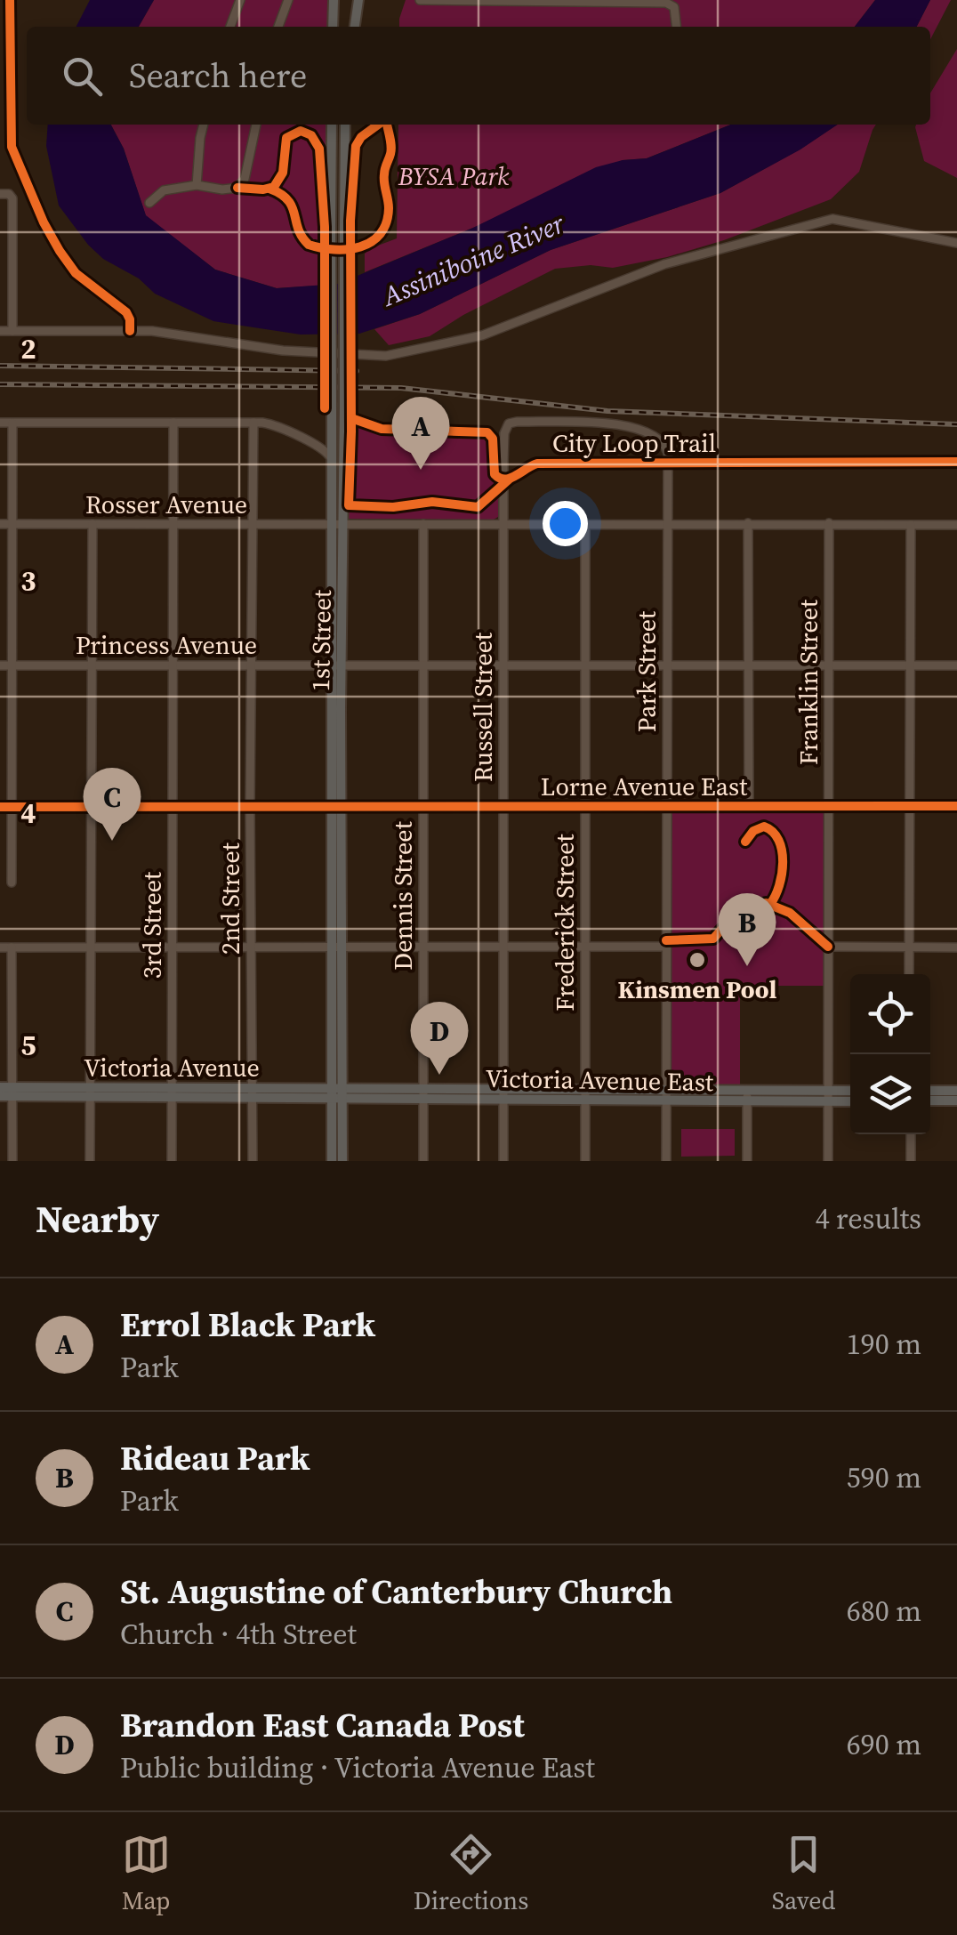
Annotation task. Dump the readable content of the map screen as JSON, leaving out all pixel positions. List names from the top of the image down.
{
  "streets": {
    "main road": ["1st Street", "Victoria Avenue", "Victoria Avenue East"],
    "street": [
      "Rosser Avenue",
      "Princess Avenue",
      "Park Street",
      "Franklin Street",
      "Russell Street",
      "Lorne Avenue East",
      "Dennis Street",
      "2nd Street",
      "Frederick Street",
      "3rd Street"
    ],
    "cycle path": ["City Loop Trail"]
  },
  "crossings": [
    ["Rosser Avenue", "1st Street"],
    ["Rosser Avenue", "Park Street"],
    ["Rosser Avenue", "Franklin Street"],
    ["Rosser Avenue", "Russell Street"],
    ["Rosser Avenue", "Dennis Street"],
    ["Rosser Avenue", "2nd Street"],
    ["Rosser Avenue", "Frederick Street"],
    ["Rosser Avenue", "3rd Street"],
    ["1st Street", "Princess Avenue"],
    ["1st Street", "Lorne Avenue East"],
    ["1st Street", "Victoria Avenue"],
    ["1st Street", "Victoria Avenue East"],
    ["Princess Avenue", "Park Street"],
    ["Princess Avenue", "Franklin Street"],
    ["Princess Avenue", "Russell Street"],
    ["Princess Avenue", "Dennis Street"],
    ["Princess Avenue", "2nd Street"],
    ["Princess Avenue", "Frederick Street"],
    ["Princess Avenue", "3rd Street"],
    ["Park Street", "Russell Street"],
    ["Park Street", "Lorne Avenue East"],
    ["Park Street", "Victoria Avenue East"],
    ["Franklin Street", "Lorne Avenue East"],
    ["Franklin Street", "Victoria Avenue East"],
    ["Russell Street", "Lorne Avenue East"],
    ["Russell Street", "Victoria Avenue East"],
    ["Lorne Avenue East", "Dennis Street"],
    ["Lorne Avenue East", "2nd Street"],
    ["Lorne Avenue East", "Frederick Street"],
    ["Lorne Avenue East", "3rd Street"],
    ["Dennis Street", "Victoria Avenue East"],
    ["2nd Street", "Victoria Avenue"],
    ["Frederick Street", "Victoria Avenue East"],
    ["3rd Street", "Victoria Avenue"],
    ["Victoria Avenue", "Victoria Avenue East"]
  ],
  "water": ["Assiniboine River"],
  "parks": ["BYSA Park"],
  "places": ["Kinsmen Pool"],
  "page": {
    "search": "Search here",
    "pins": [
      "A",
      "C",
      "B",
      "D"
    ],
    "heading": ["Nearby", "4 results"],
    "list": [
      {
        "mark": "A",
        "name": "Errol Black Park",
        "note": "Park",
        "value": "190 m"
      },
      {
        "mark": "B",
        "name": "Rideau Park",
        "note": "Park",
        "value": "590 m"
      },
      {
        "mark": "C",
        "name": "St. Augustine of Canterbury Church",
        "note": "Church · 4th Street",
        "value": "680 m"
      },
      {
        "mark": "D",
        "name": "Brandon East Canada Post",
        "note": "Public building · Victoria Avenue East",
        "value": "690 m"
      }
    ],
    "nav": ["Map", "Directions", "Saved"]
  },
  "grid": {
    "rows": [
      "2",
      "3",
      "4",
      "5"
    ]
  }
}
